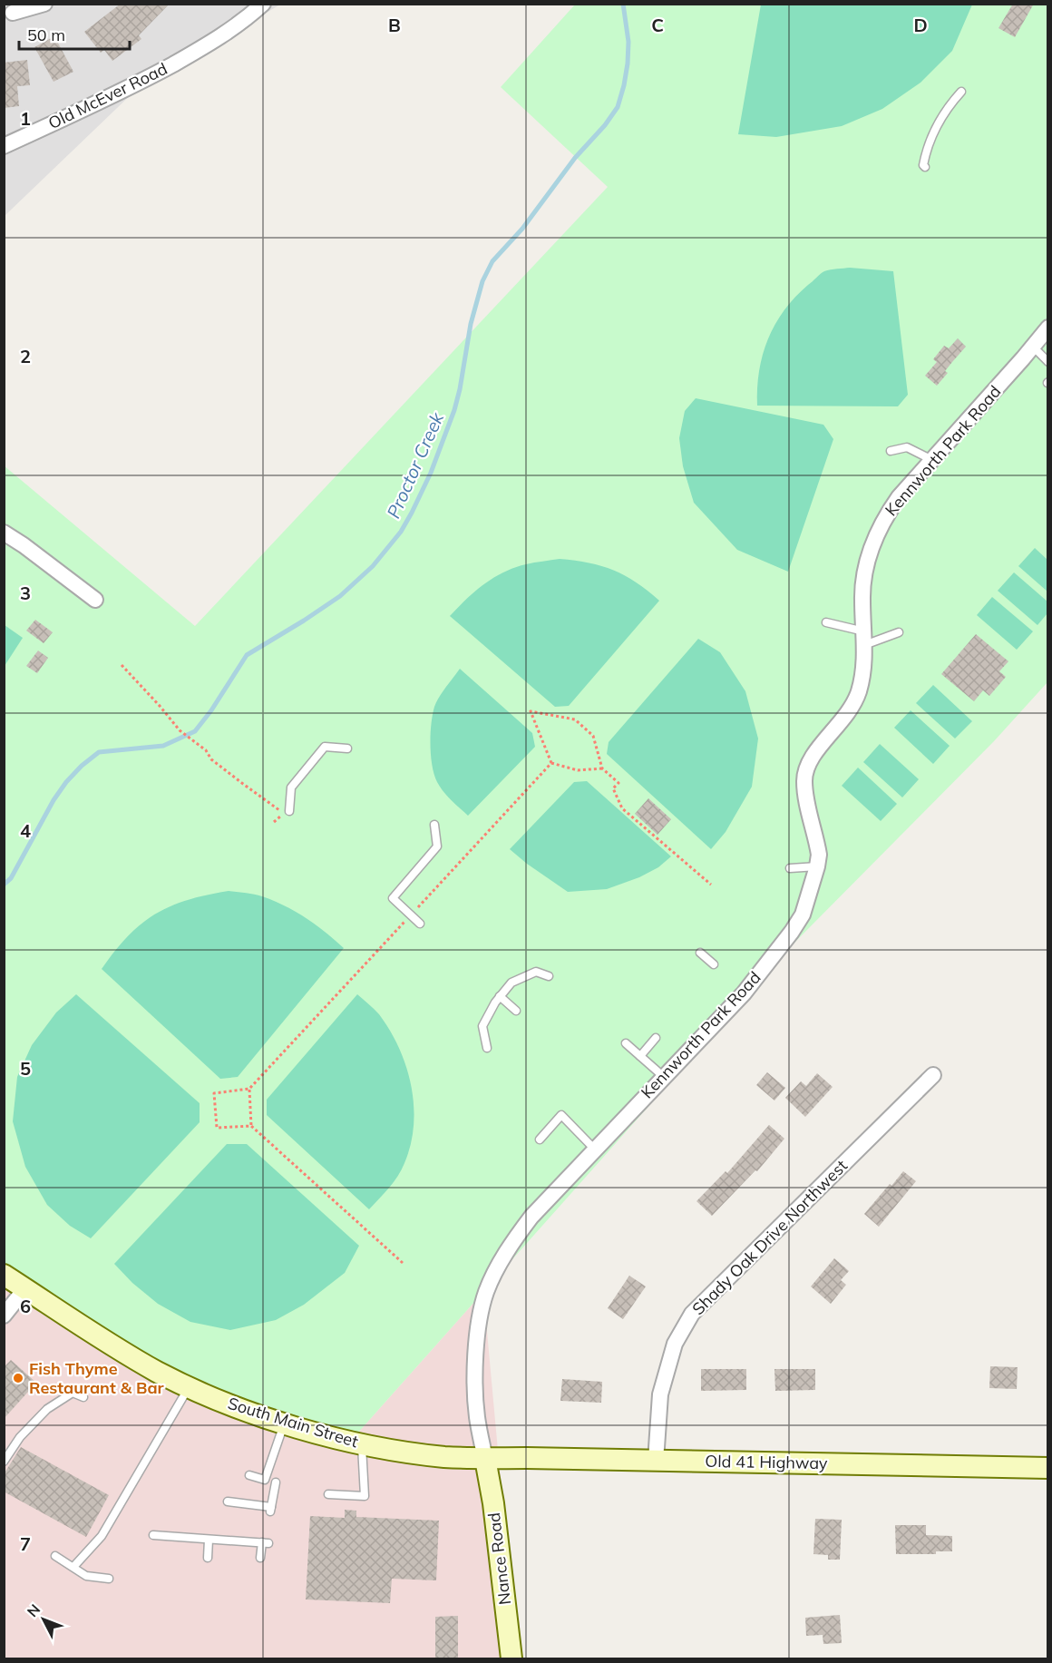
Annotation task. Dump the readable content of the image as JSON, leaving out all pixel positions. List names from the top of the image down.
{
  "streets": {
    "main road": ["South Main Street", "Old 41 Highway", "Nance Road"],
    "street": ["Old McEver Road", "Kennworth Park Road", "Shady Oak Drive Northwest"]
  },
  "crossings": [
    ["Kennworth Park Road", "South Main Street"],
    ["Kennworth Park Road", "Old 41 Highway"],
    ["Kennworth Park Road", "Nance Road"],
    ["Shady Oak Drive Northwest", "Old 41 Highway"],
    ["South Main Street", "Old 41 Highway"],
    ["South Main Street", "Nance Road"],
    ["Old 41 Highway", "Nance Road"]
  ],
  "water": ["Proctor Creek"],
  "places": ["Fish Thyme Restaurant & Bar"],
  "scale_bar": "50 m",
  "north": "top left",
  "grid": {
    "columns": ["B", "C", "D"],
    "rows": [
      "1",
      "2",
      "3",
      "4",
      "5",
      "6",
      "7"
    ]
  }
}
